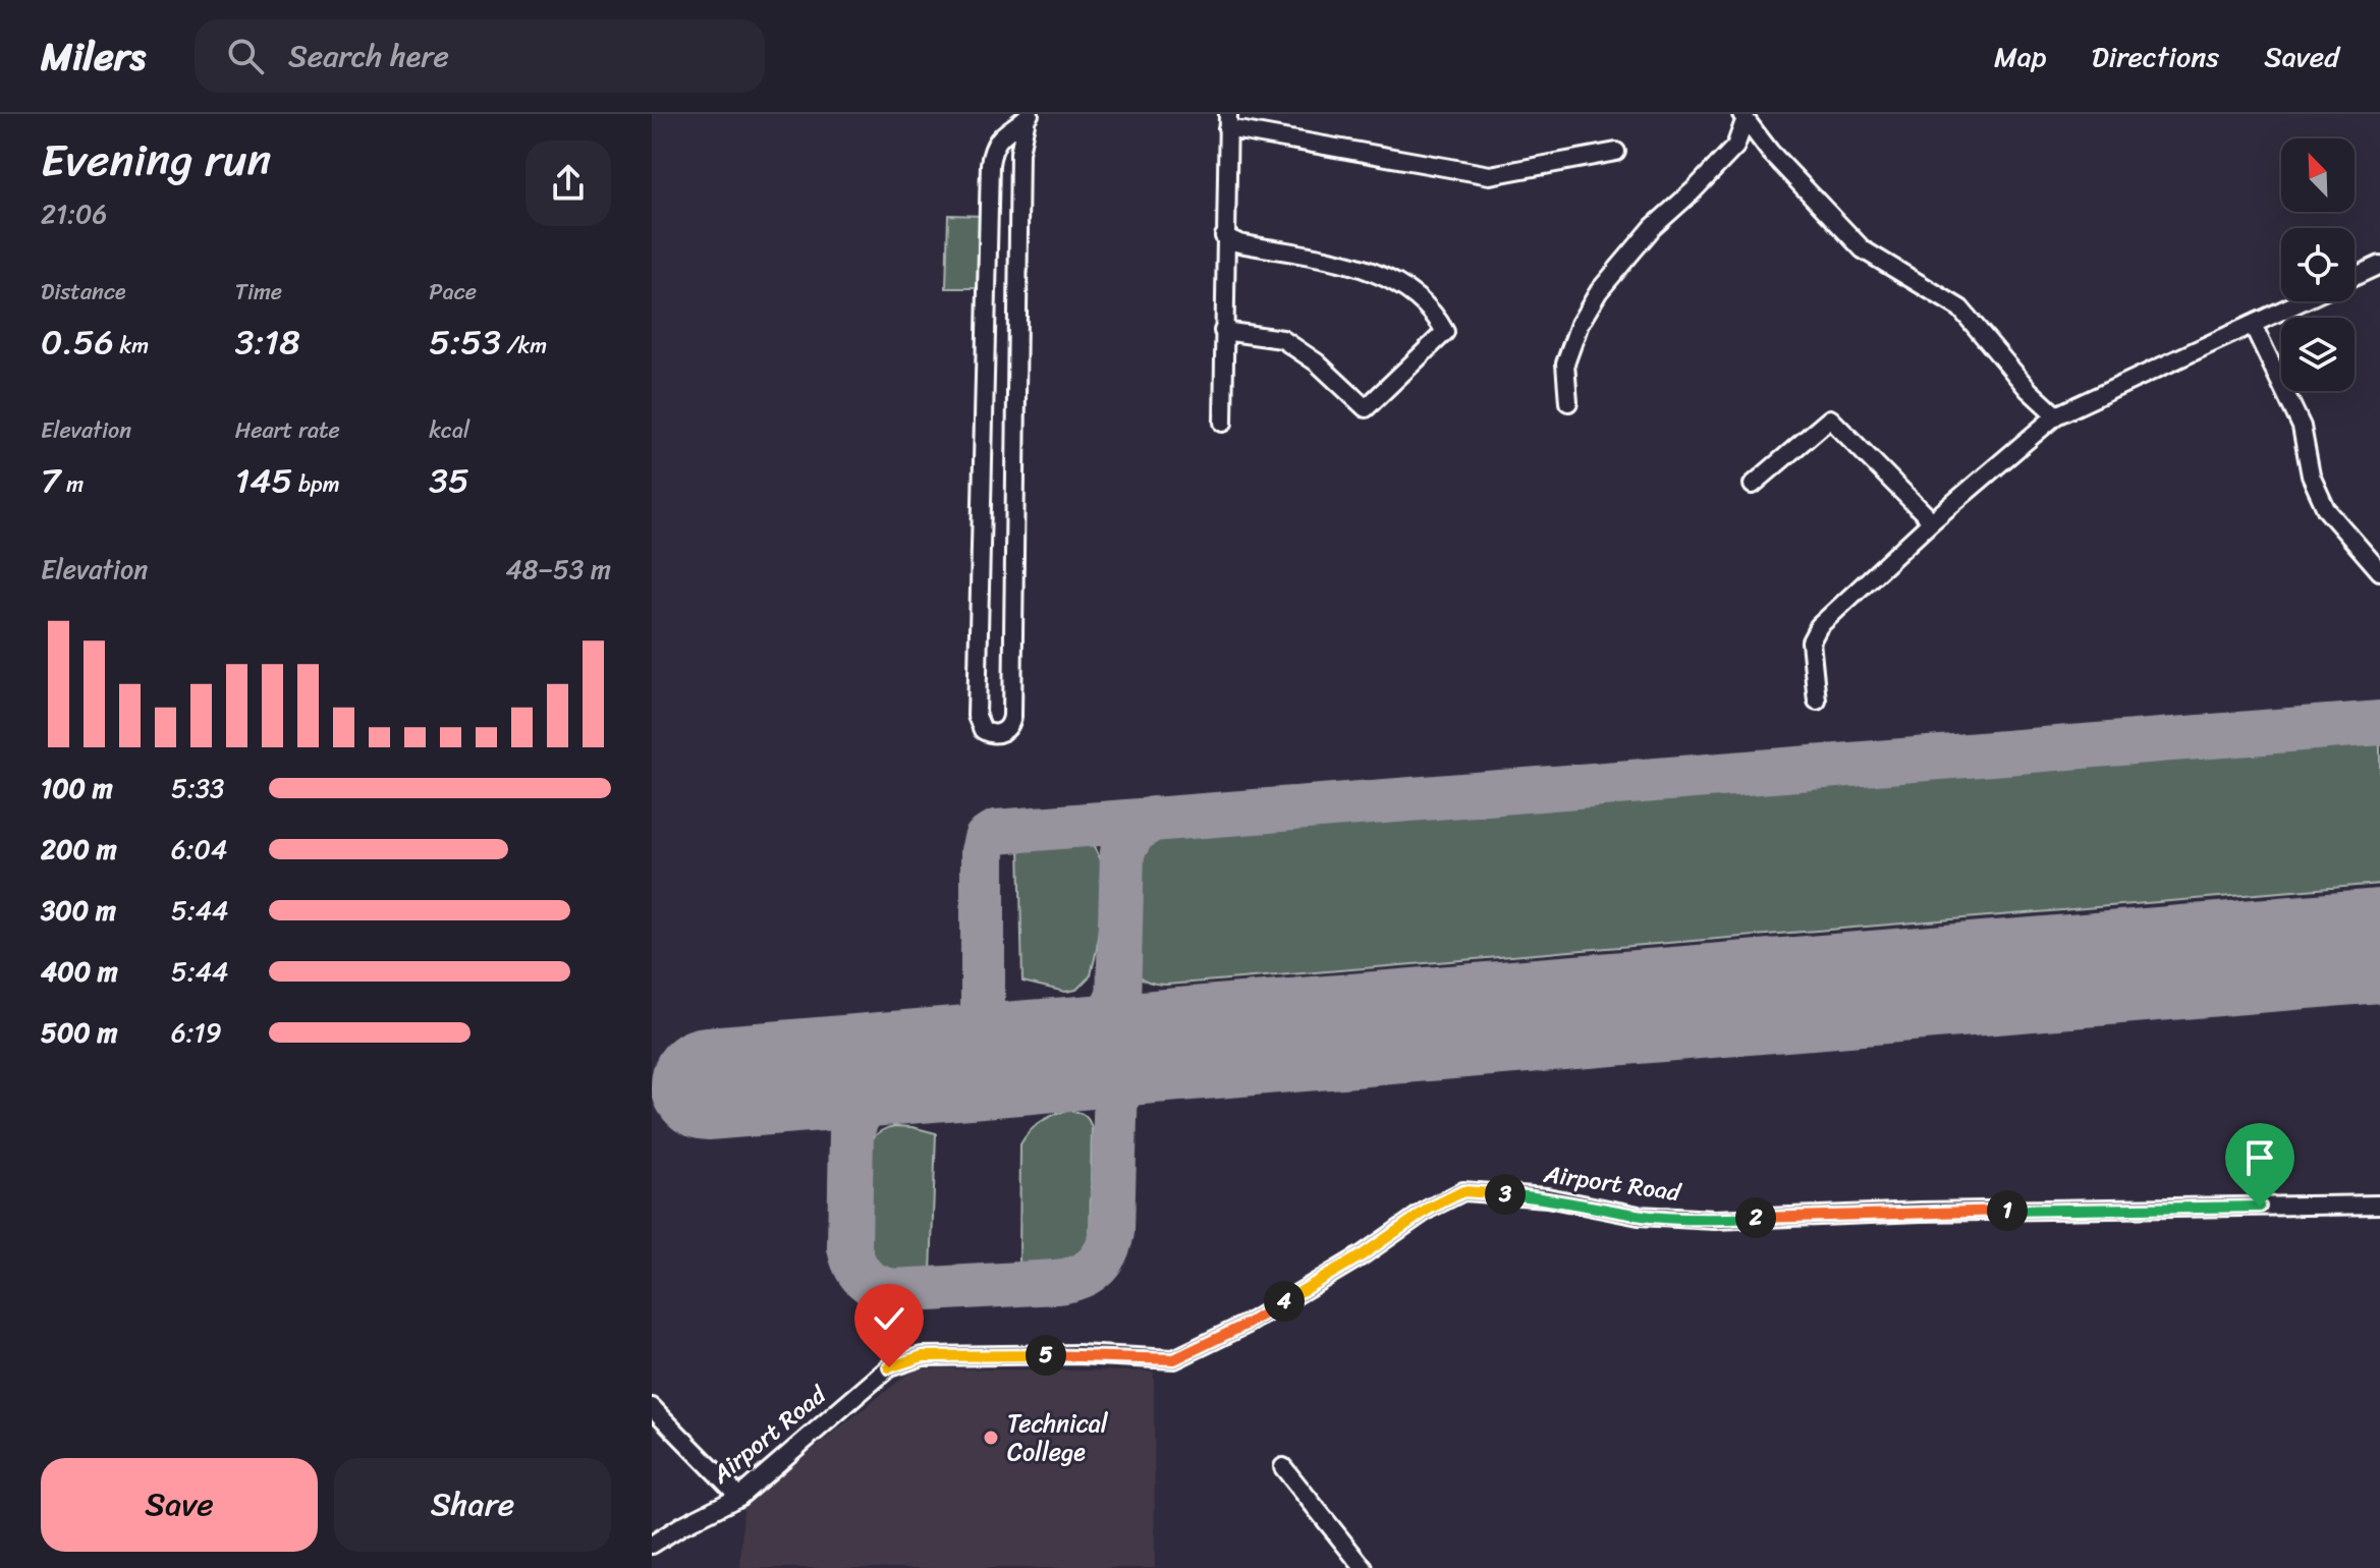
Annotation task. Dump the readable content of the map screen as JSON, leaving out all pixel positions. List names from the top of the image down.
{
  "streets": {
    "street": ["Airport Road"]
  },
  "places": ["Technical College"],
  "north": "top left",
  "page": {
    "header": "Milers",
    "search": "Search here",
    "nav": ["Map", "Directions", "Saved"],
    "heading": ["Evening run", "21:06"],
    "stats": [
      ["Distance", "0.56 km"],
      ["Time", "3:18"],
      ["Pace", "5:53 /km"],
      ["Elevation", "7 m"],
      ["Heart rate", "145 bpm"],
      ["kcal", "35"]
    ],
    "chart": ["Elevation", "48–53 m"],
    "list": [
      {
        "name": "100 m",
        "note": "5:33"
      },
      {
        "name": "200 m",
        "note": "6:04"
      },
      {
        "name": "300 m",
        "note": "5:44"
      },
      {
        "name": "400 m",
        "note": "5:44"
      },
      {
        "name": "500 m",
        "note": "6:19"
      }
    ],
    "pins": [
      "3",
      "1",
      "2",
      "4",
      "5"
    ],
    "buttons": ["Save", "Share"]
  }
}
